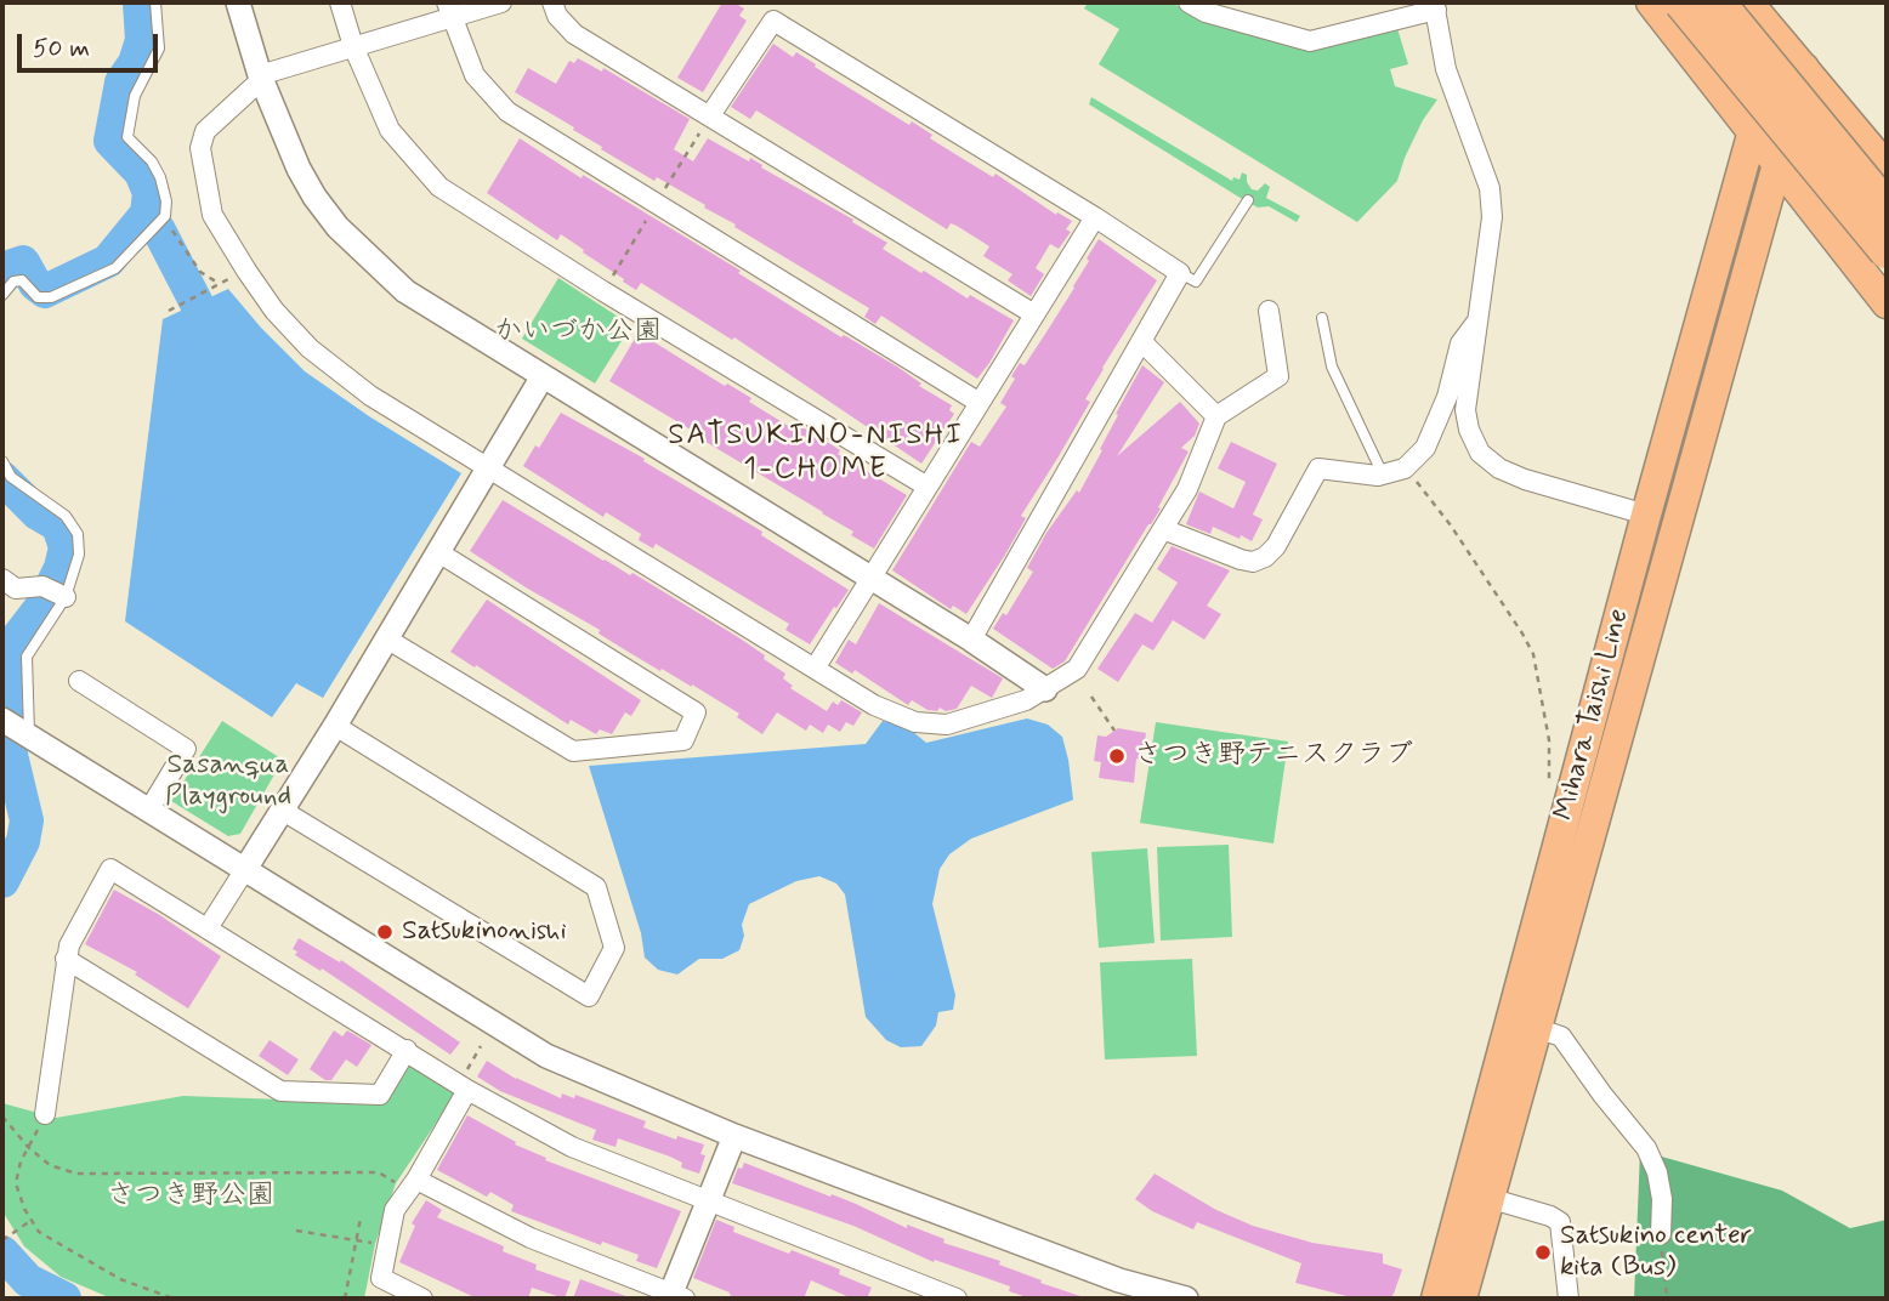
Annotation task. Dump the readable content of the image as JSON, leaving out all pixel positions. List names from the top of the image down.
{
  "streets": {
    "main road": ["Mihara Taishi Line"]
  },
  "districts": ["SATSUKINO-NISHI 1-CHOME"],
  "parks": ["かいづか公園", "Sasanqua Playground", "さつき野公園"],
  "places": ["さつき野テニスクラブ", "Satsukinonishi", "Satsukino center kita (Bus)"],
  "scale_bar": "50 m"
}
